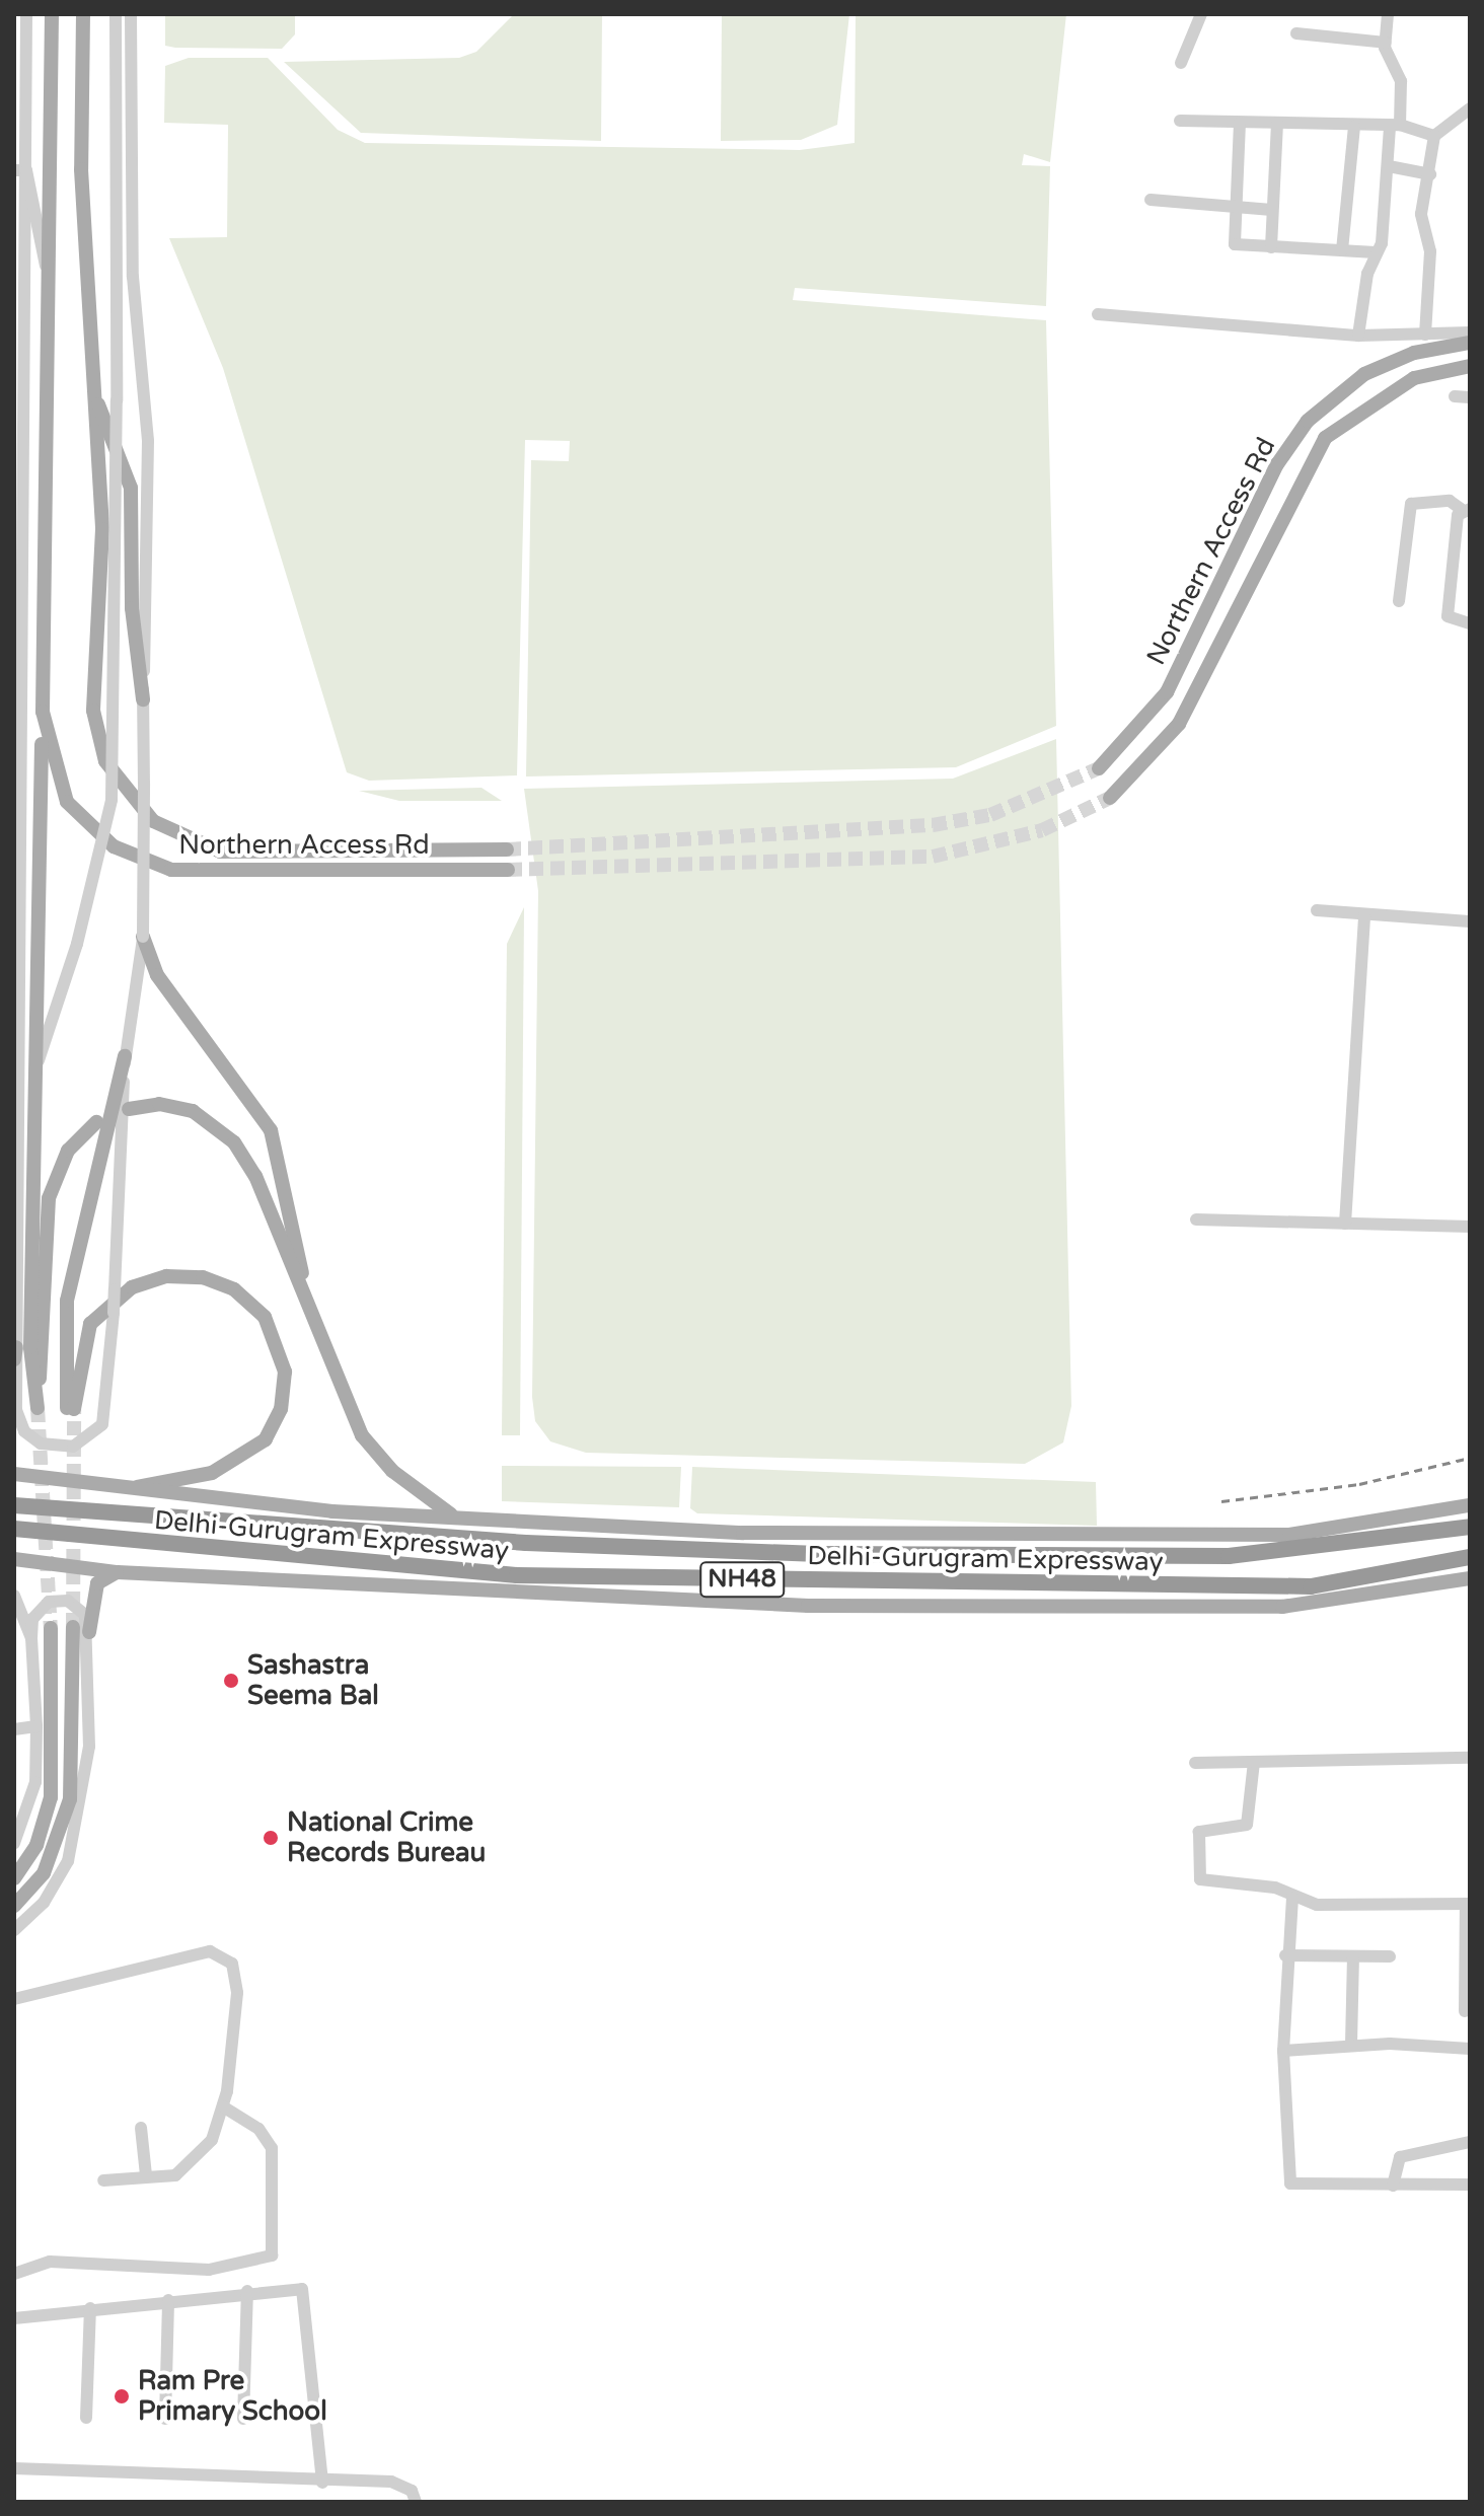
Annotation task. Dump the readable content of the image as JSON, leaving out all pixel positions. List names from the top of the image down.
{
  "streets": {
    "highway": ["Delhi-Gurugram Expressway", "NH48"],
    "main road": ["Northern Access Rd"]
  },
  "places": ["Sashastra Seema Bal", "National Crime Records Bureau", "Ram Pre Primary School"]
}
